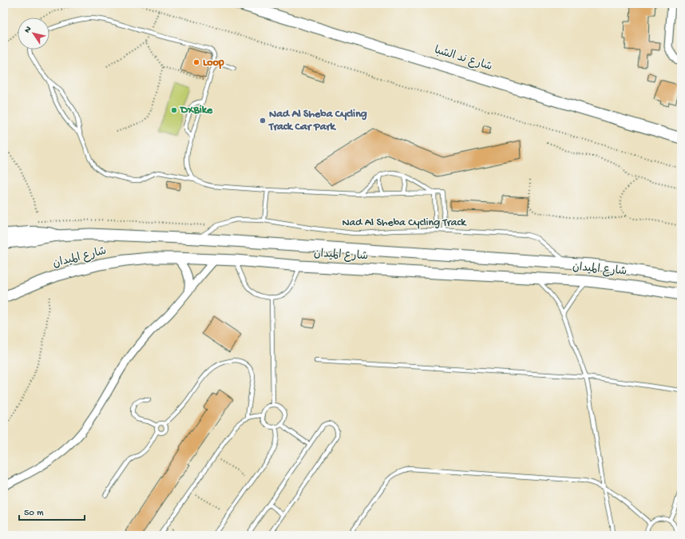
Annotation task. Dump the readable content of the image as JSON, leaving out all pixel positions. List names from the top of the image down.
{
  "streets": {
    "street": ["شارع ند الشبا", "شارع الميدان"],
    "lane": ["Nad Al Sheba Cycling Track"]
  },
  "crossings": [
    ["Nad Al Sheba Cycling Track", "شارع الميدان"]
  ],
  "places": ["Loop", "DXBike", "Nad Al Sheba Cycling Track Car Park"],
  "scale_bar": "50 m",
  "north": "top left"
}
